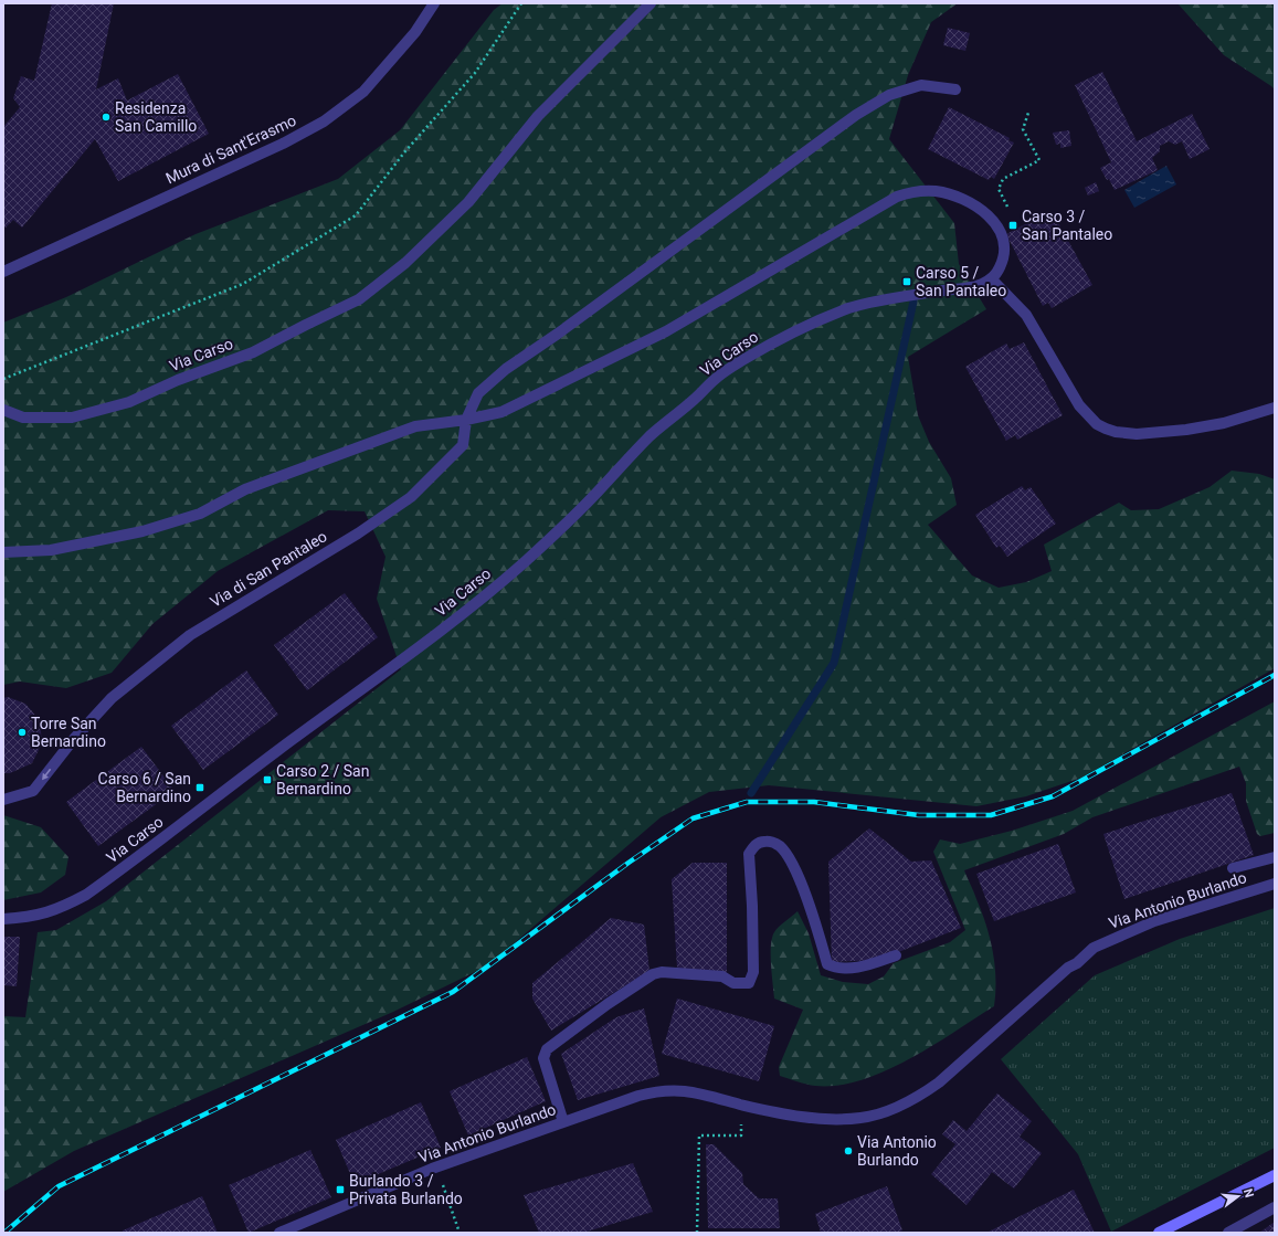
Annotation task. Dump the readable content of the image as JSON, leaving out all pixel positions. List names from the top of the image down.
{
  "streets": {
    "street": [
      "Mura di Sant'Erasmo",
      "Via Carso",
      "Via di San Pantaleo",
      "Via Antonio Burlando"
    ]
  },
  "places": {
    "other": ["Residenza San Camillo", "Torre San Bernardino", "Via Antonio Burlando"],
    "transit": [
      "Carso 3 / San Pantaleo",
      "Carso 5 / San Pantaleo",
      "Carso 2 / San Bernardino",
      "Carso 6 / San Bernardino",
      "Burlando 3 / Privata Burlando"
    ]
  },
  "north": "right"
}
